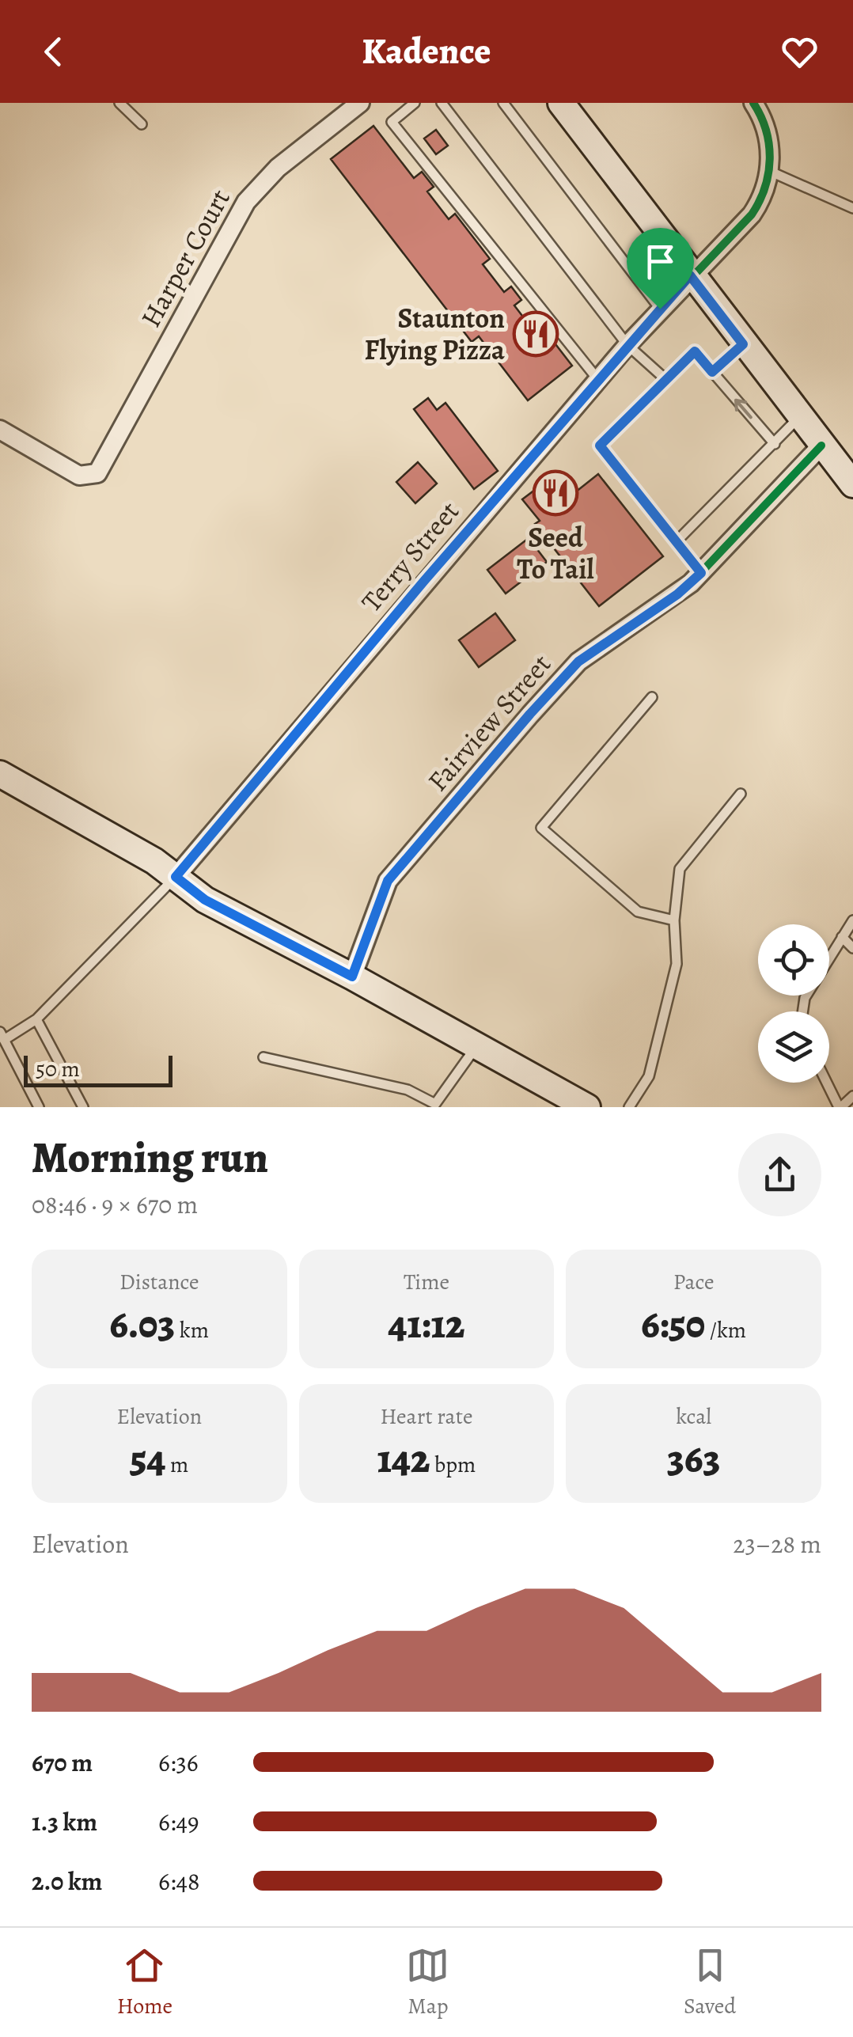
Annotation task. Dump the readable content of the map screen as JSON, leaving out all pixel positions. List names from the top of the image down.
{
  "streets": {
    "street": ["Harper Court", "Terry Street", "Fairview Street"]
  },
  "places": {
    "restaurant": ["Staunton Flying Pizza", "Seed To Tail"]
  },
  "scale_bar": "50 m",
  "page": {
    "header": "Kadence",
    "scale": "50 m",
    "heading": ["Morning run", "08:46 · 9 × 670 m"],
    "stats": [
      ["Distance", "6.03 km"],
      ["Time", "41:12"],
      ["Pace", "6:50 /km"],
      ["Elevation", "54 m"],
      ["Heart rate", "142 bpm"],
      ["kcal", "363"]
    ],
    "chart": ["Elevation", "23–28 m"],
    "list": [
      {
        "name": "670 m",
        "note": "6:36"
      },
      {
        "name": "1.3 km",
        "note": "6:49"
      },
      {
        "name": "2.0 km",
        "note": "6:48"
      }
    ],
    "tabs": ["Home", "Map", "Saved"]
  }
}
